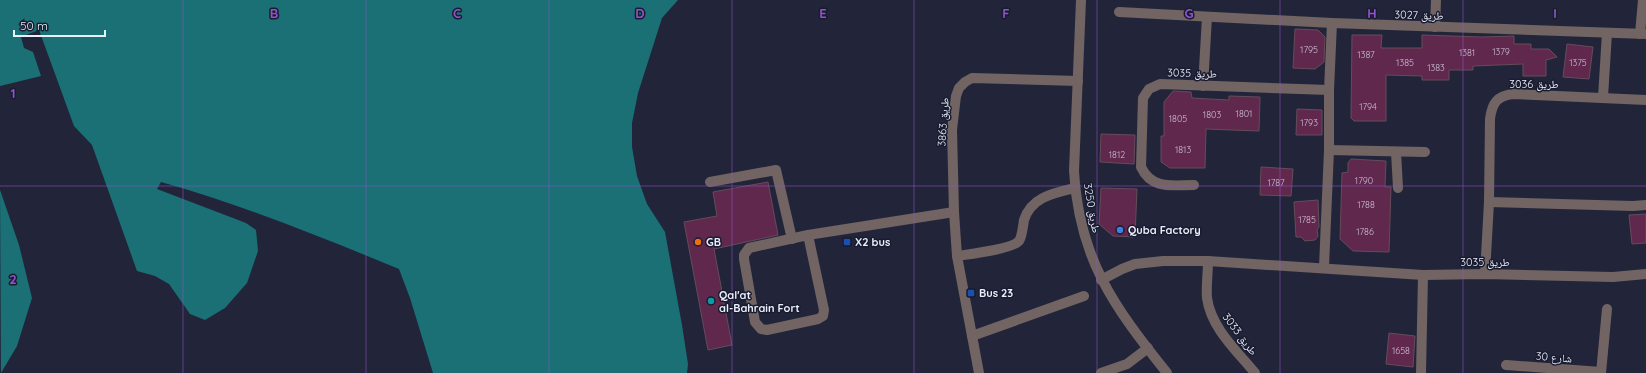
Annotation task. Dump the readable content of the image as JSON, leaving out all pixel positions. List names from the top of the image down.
{
  "streets": {
    "street": [
      "طريق 3027",
      "طريق 3035",
      "طريق 3036",
      "طريق 3863",
      "طريق 3250",
      "طريق 3033",
      "شارع 30"
    ]
  },
  "crossings": [
    ["طريق 3035", "طريق 3036"],
    ["طريق 3035", "طريق 3250"],
    ["طريق 3035", "طريق 3033"],
    ["طريق 3863", "طريق 3250"]
  ],
  "places": {
    "other": ["Quba Factory", "GB", "Qal'at al-Bahrain Fort"],
    "transit": ["X2 bus", "Bus 23"]
  },
  "house_numbers": [
    "1795",
    "1379",
    "1381",
    "1387",
    "1385",
    "1375",
    "1383",
    "1794",
    "1801",
    "1803",
    "1805",
    "1793",
    "1813",
    "1812",
    "1790",
    "1787",
    "1788",
    "1785",
    "1786",
    "1658"
  ],
  "scale_bar": "50 m",
  "grid": {
    "columns": [
      "B",
      "C",
      "D",
      "E",
      "F",
      "G",
      "H",
      "I"
    ],
    "rows": ["1", "2"]
  }
}
